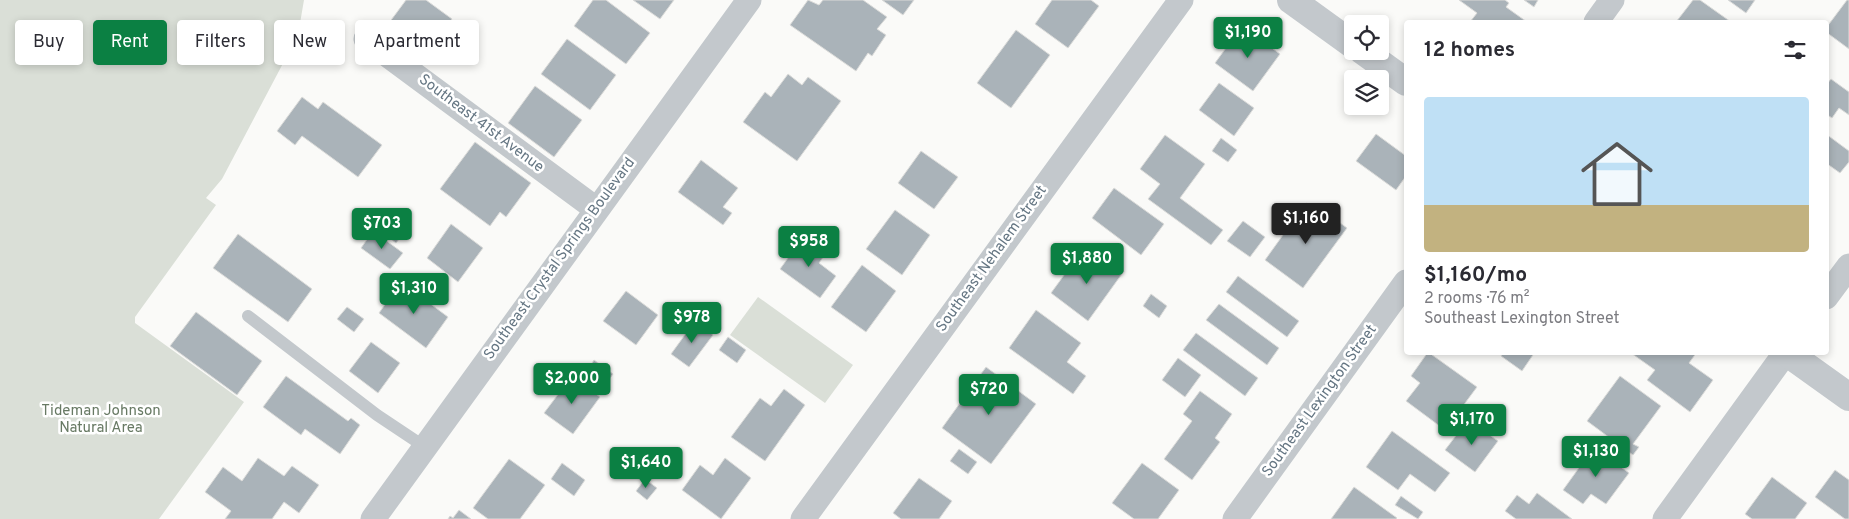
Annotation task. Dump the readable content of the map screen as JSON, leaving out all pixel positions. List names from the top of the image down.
{
  "streets": {
    "street": [
      "Southeast 41st Avenue",
      "Southeast Crystal Springs Boulevard",
      "Southeast Nehalem Street",
      "Southeast Lexington Street"
    ]
  },
  "crossings": [
    ["Southeast 41st Avenue", "Southeast Crystal Springs Boulevard"]
  ],
  "parks": ["Tideman Johnson Natural Area"],
  "page": {
    "price": [
      "$1,190",
      "$1,160",
      "$703",
      "$958",
      "$1,880",
      "$1,310",
      "$978",
      "$2,000",
      "$720",
      "$1,170",
      "$1,130",
      "$1,640"
    ],
    "chip": [
      "Buy",
      "Rent",
      "Filters",
      "New",
      "Apartment"
    ],
    "heading": "12 homes",
    "list": [
      {
        "name": "$1,160/mo",
        "note": "2 rooms · 76 m² · Southeast Lexington Street"
      }
    ]
  }
}
